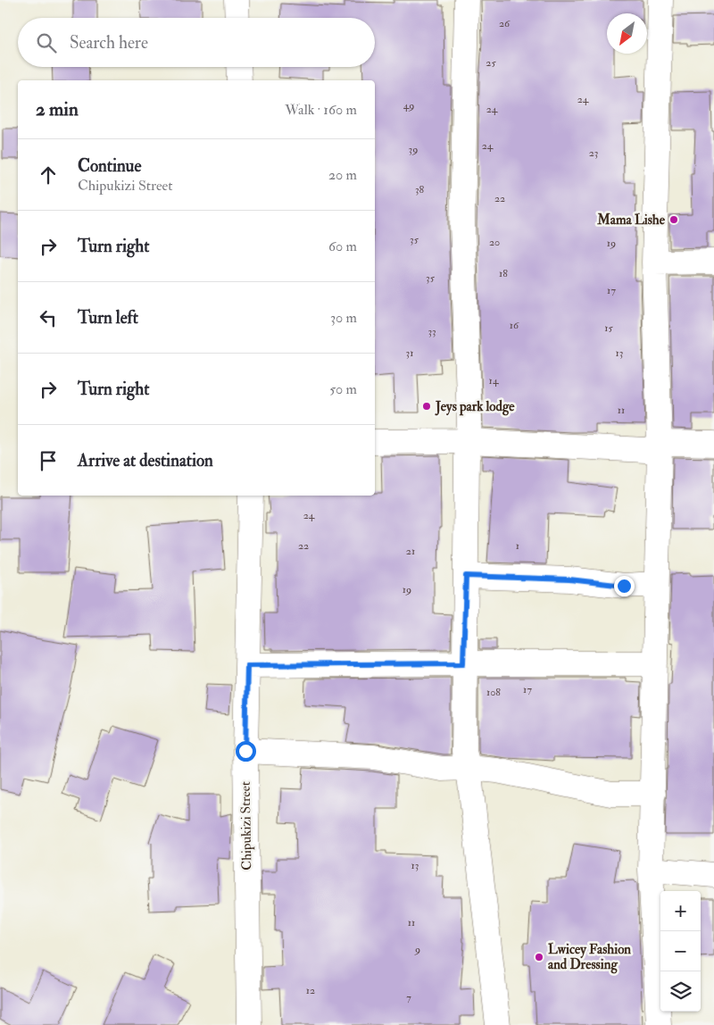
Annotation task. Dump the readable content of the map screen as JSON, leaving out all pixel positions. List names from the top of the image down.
{
  "streets": {
    "street": ["Chipukizi Street"]
  },
  "places": ["Mama Lishe", "Jeys park lodge", "Lwicey Fashion and Dressing"],
  "house_numbers": [
    "26",
    "25",
    "24",
    "49",
    "24",
    "24",
    "39",
    "23",
    "38",
    "22",
    "35",
    "20",
    "19",
    "18",
    "35",
    "17",
    "16",
    "15",
    "33",
    "31",
    "13",
    "14",
    "11",
    "24",
    "22",
    "1",
    "21",
    "19",
    "17",
    "108",
    "13",
    "11",
    "9",
    "12",
    "7"
  ],
  "north": "bottom left",
  "page": {
    "search": "Search here",
    "heading": ["2 min", "Walk · 160 m"],
    "list": [
      ["Continue", "Chipukizi Street", "20 m"],
      ["Turn right", "60 m"],
      ["Turn left", "30 m"],
      ["Turn right", "50 m"],
      "Arrive at destination"
    ],
    "map_buttons": ["+", "−"]
  }
}
